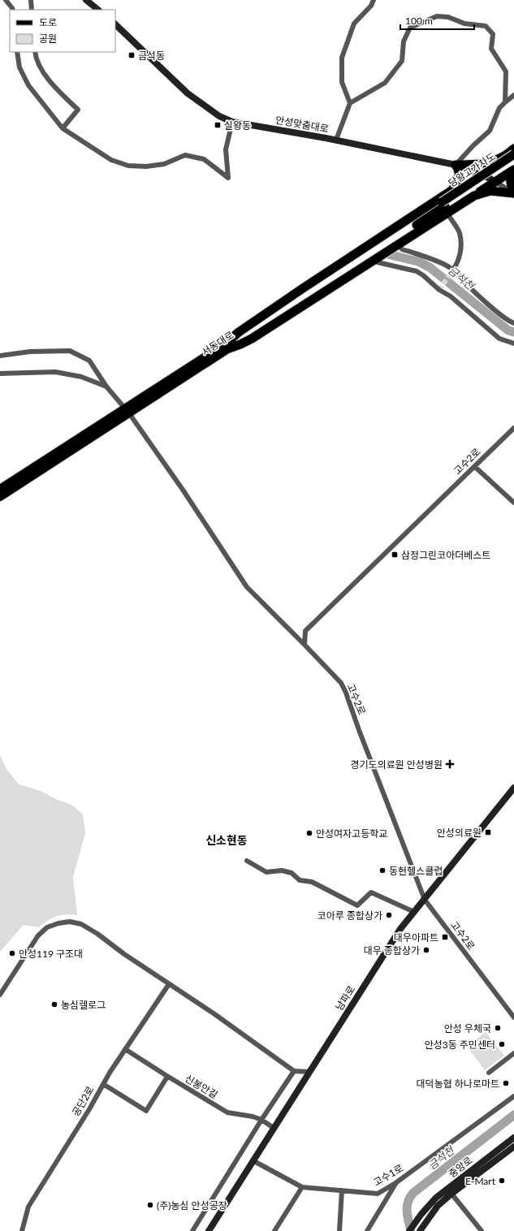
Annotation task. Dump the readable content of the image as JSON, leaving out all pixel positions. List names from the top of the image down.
{
  "streets": {
    "highway": ["당왕고가차도", "서동대로"],
    "street": [
      "안성맞춤대로",
      "고수2로",
      "남파로",
      "신봉안길",
      "공단2로",
      "중앙로",
      "고수1로"
    ]
  },
  "crossings": [
    ["당왕고가차도", "서동대로"],
    ["고수2로", "남파로"],
    ["남파로", "신봉안길"],
    ["남파로", "고수1로"],
    ["신봉안길", "공단2로"]
  ],
  "districts": ["신소현동"],
  "water": ["금석천"],
  "places": {
    "transit": [
      "금석동",
      "실왕동",
      "삼정그린코아더베스트",
      "안성의료원",
      "대우아파트"
    ],
    "health": ["경기도의료원 안성병원"],
    "other": [
      "안성여자고등학교",
      "동현헬스클럽",
      "코아루 종합상가",
      "대우 종합상가",
      "안성119 구조대",
      "농심켈로그",
      "안성 우체국",
      "안성3동 주민센터",
      "대덕농협 하나로마트",
      "E-Mart",
      "(주)농심 안성공장"
    ]
  },
  "legend": ["도로", "공원"],
  "scale_bar": "100 m"
}
